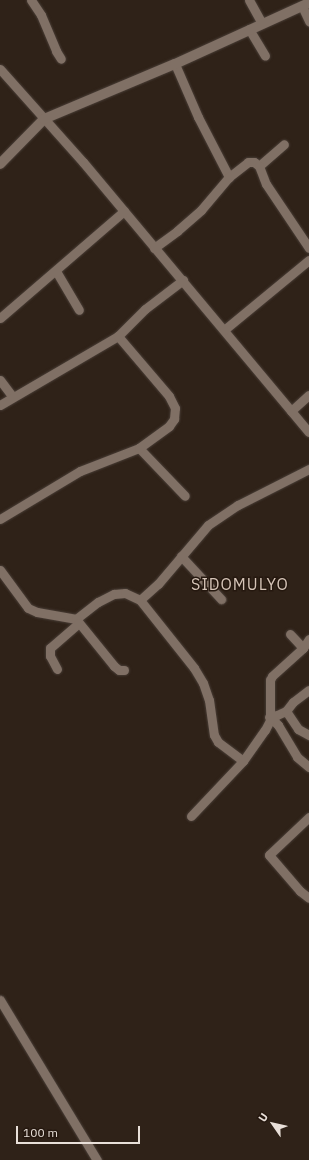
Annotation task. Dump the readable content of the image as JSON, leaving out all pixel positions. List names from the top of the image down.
{
  "districts": ["SIDOMULYO"],
  "scale_bar": "100 m",
  "north": "top left"
}
